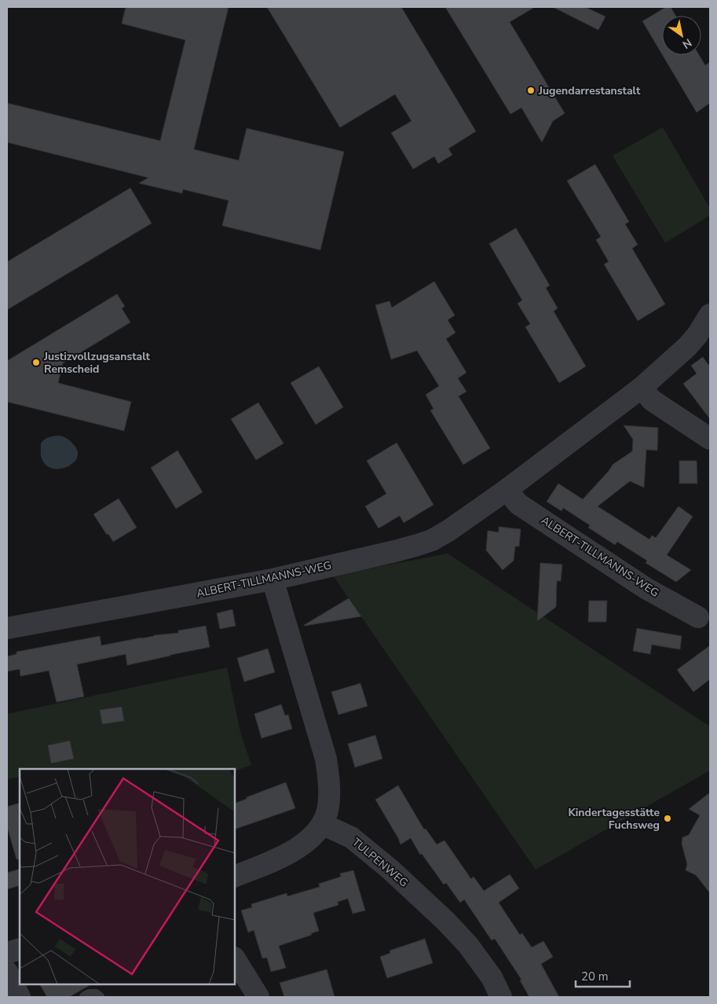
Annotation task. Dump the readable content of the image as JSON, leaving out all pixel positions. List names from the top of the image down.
{
  "streets": {
    "street": ["ALBERT-TILLMANNS-WEG", "TULPENWEG"]
  },
  "places": ["Jugendarrestanstalt", "Justizvollzugsanstalt Remscheid", "Kindertagesstätte Fuchsweg"],
  "scale_bar": "20 m",
  "north": "bottom right"
}
